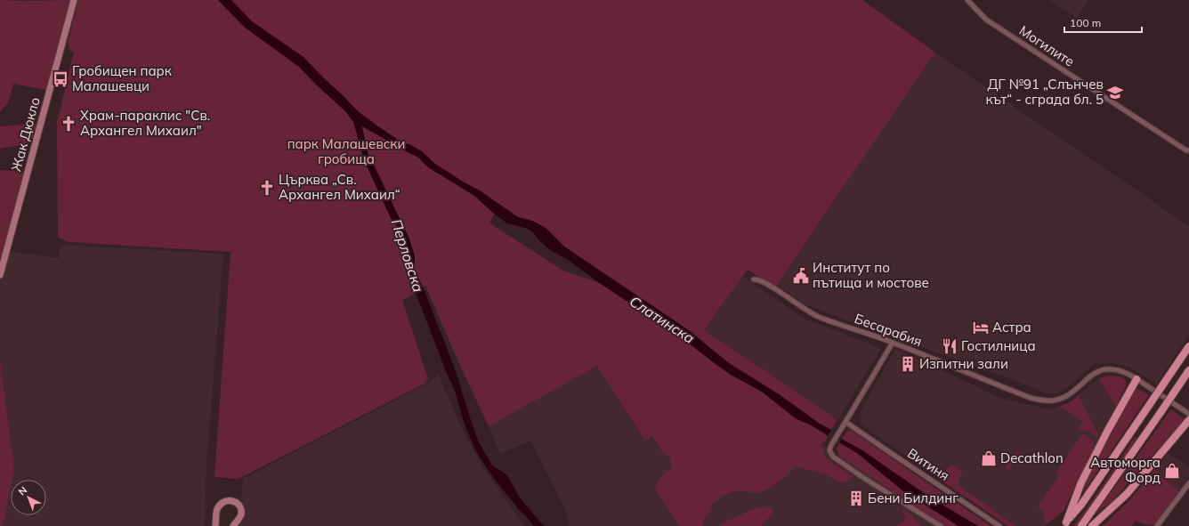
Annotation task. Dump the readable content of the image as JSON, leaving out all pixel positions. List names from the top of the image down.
{
  "streets": {
    "street": [
      "Могилите",
      "Жак Дюкло",
      "Бесарабия",
      "Витиня"
    ]
  },
  "water": ["Перловска", "Слатинска"],
  "parks": ["парк Малашевски гробища"],
  "places": {
    "bus stop": ["Гробищен парк Малашевци"],
    "school or university": ["ДГ №91 „Слънчев кът“ - сграда бл. 5"],
    "church": ["Храм-параклис \"Св. Архангел Михаил\"", "Църква „Св. Архангел Михаил“"],
    "public building": ["Институт по пътища и мостове"],
    "hotel": ["Астра"],
    "restaurant": ["Гостилница"],
    "building": ["Изпитни зали", "Бени Билдинг"],
    "shop": ["Decathlon", "Автоморга Форд"]
  },
  "scale_bar": "100 m",
  "north": "top left"
}
